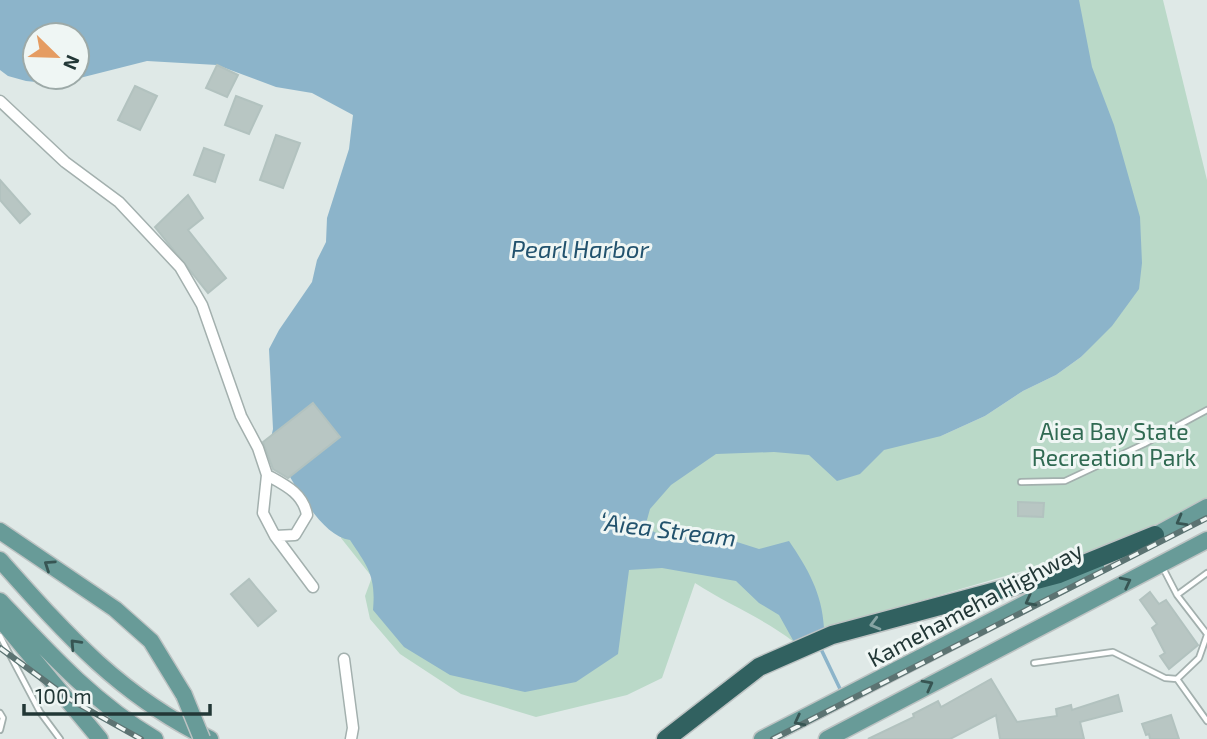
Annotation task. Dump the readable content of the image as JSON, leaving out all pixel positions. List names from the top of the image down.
{
  "streets": {
    "main road": ["Kamehameha Highway"]
  },
  "water": ["Pearl Harbor", "ʻAiea Stream"],
  "parks": ["Aiea Bay State Recreation Park"],
  "scale_bar": "100 m",
  "north": "bottom right"
}
